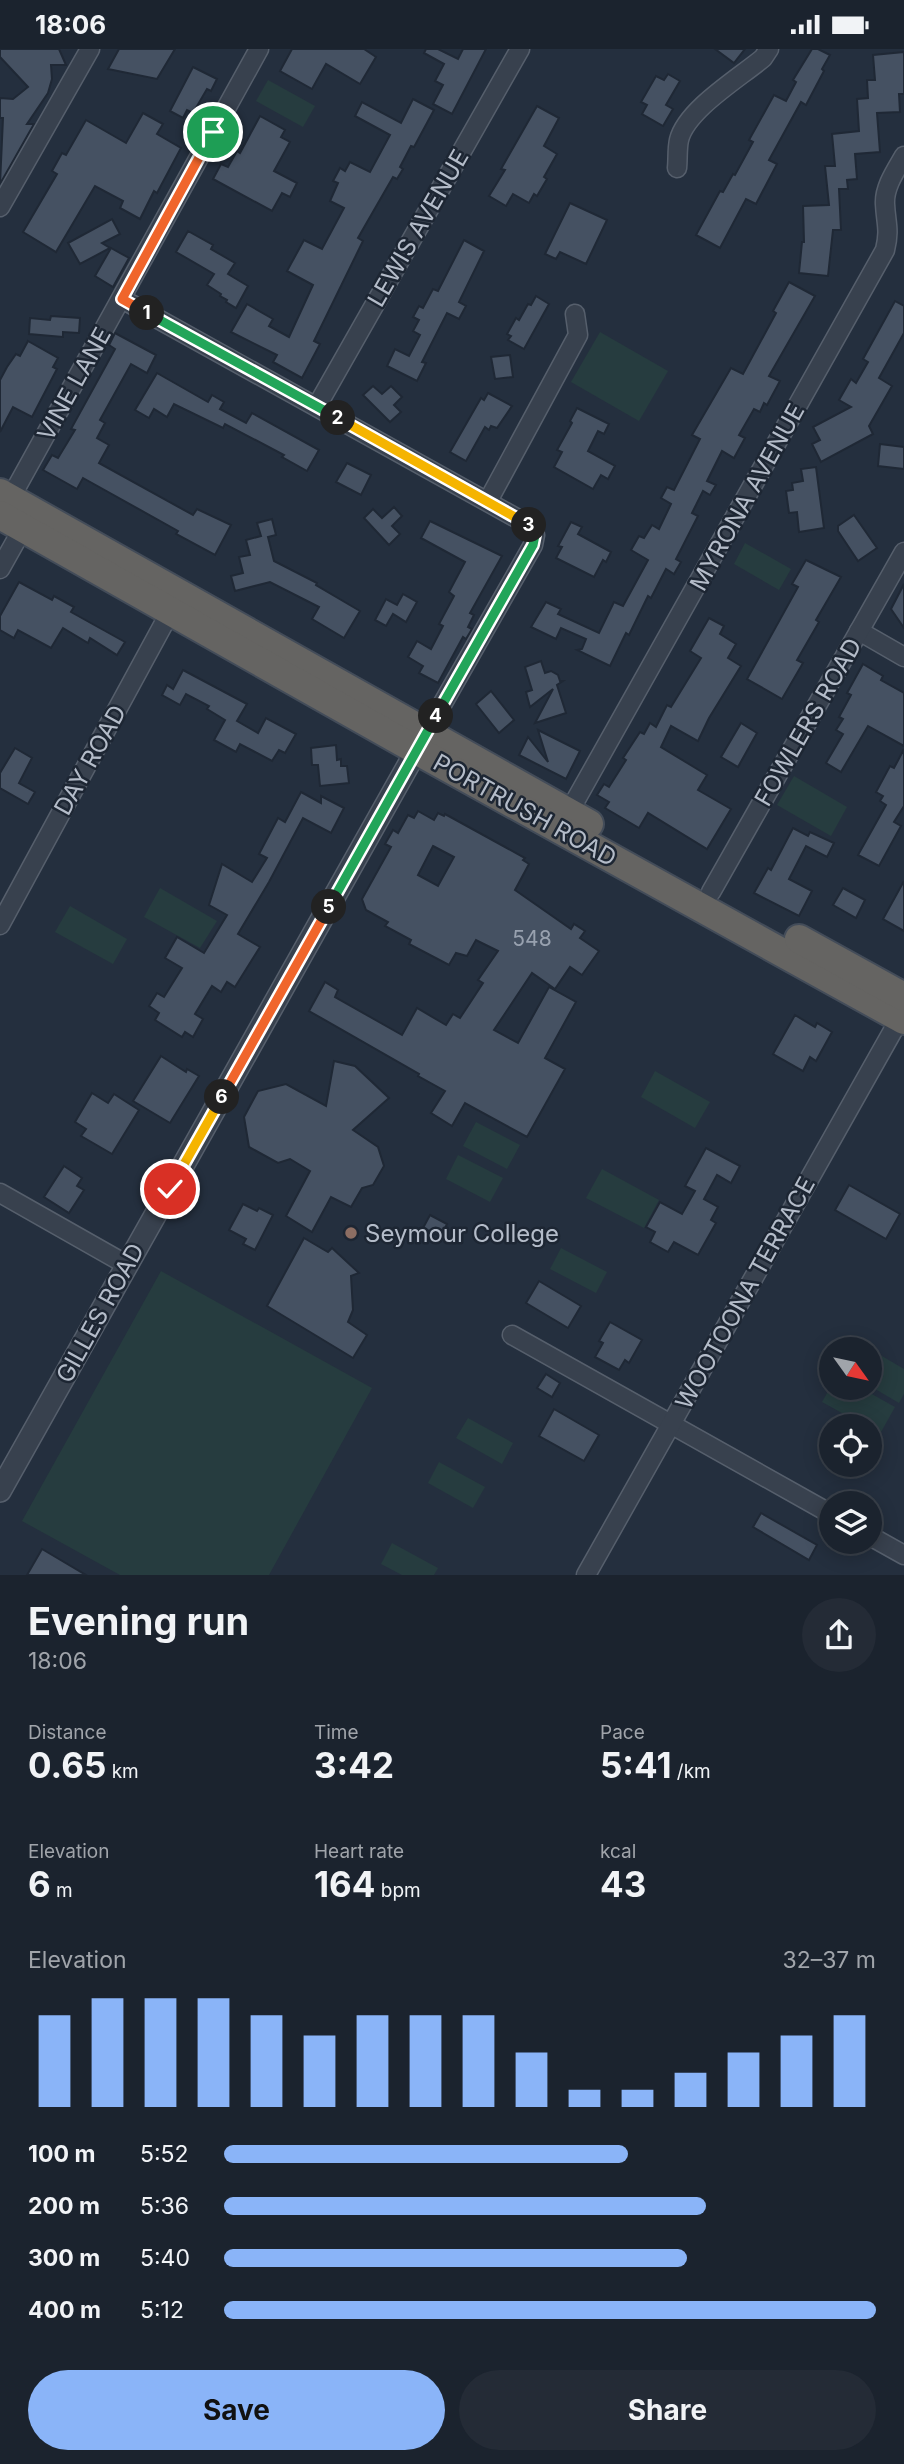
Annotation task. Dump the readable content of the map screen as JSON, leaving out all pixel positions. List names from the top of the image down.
{
  "streets": {
    "highway": ["PORTRUSH ROAD"],
    "street": [
      "LEWIS AVENUE",
      "VINE LANE",
      "MYRONA AVENUE",
      "FOWLERS ROAD",
      "DAY ROAD",
      "WOOTOONA TERRACE",
      "GILLES ROAD"
    ]
  },
  "crossings": [
    ["VINE LANE", "PORTRUSH ROAD"],
    ["MYRONA AVENUE", "PORTRUSH ROAD"],
    ["FOWLERS ROAD", "PORTRUSH ROAD"],
    ["DAY ROAD", "PORTRUSH ROAD"],
    ["PORTRUSH ROAD", "WOOTOONA TERRACE"],
    ["PORTRUSH ROAD", "GILLES ROAD"]
  ],
  "places": ["Seymour College"],
  "house_numbers": ["548"],
  "north": "bottom right",
  "page": {
    "status": "18:06",
    "pins": [
      "1",
      "2",
      "3",
      "4",
      "5",
      "6"
    ],
    "heading": ["Evening run", "18:06"],
    "stats": [
      ["Distance", "0.65 km"],
      ["Time", "3:42"],
      ["Pace", "5:41 /km"],
      ["Elevation", "6 m"],
      ["Heart rate", "164 bpm"],
      ["kcal", "43"]
    ],
    "chart": ["Elevation", "32–37 m"],
    "list": [
      {
        "name": "100 m",
        "note": "5:52"
      },
      {
        "name": "200 m",
        "note": "5:36"
      },
      {
        "name": "300 m",
        "note": "5:40"
      },
      {
        "name": "400 m",
        "note": "5:12"
      }
    ],
    "buttons": ["Save", "Share"]
  }
}
